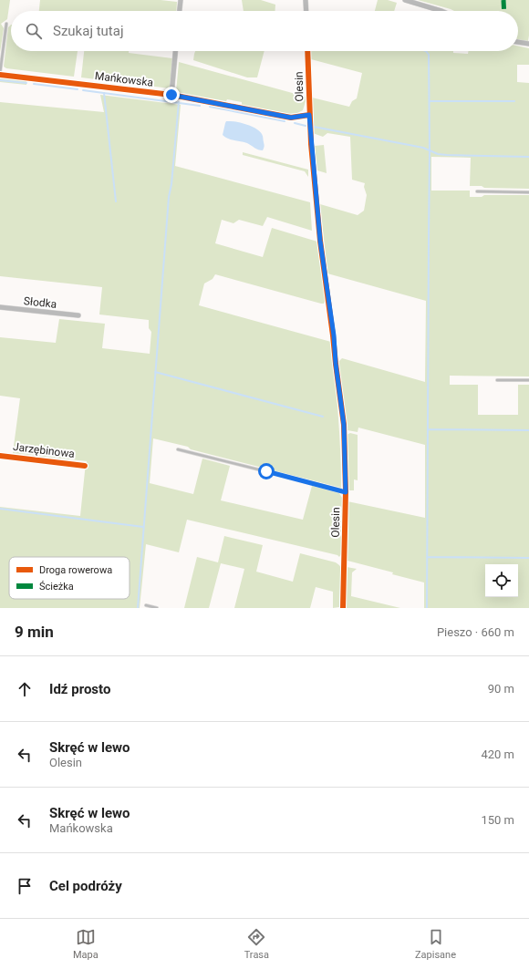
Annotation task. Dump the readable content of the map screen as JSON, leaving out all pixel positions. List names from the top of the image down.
{
  "streets": {
    "street": [
      "Mańkowska",
      "Olesin",
      "Słodka",
      "Jarzębinowa"
    ]
  },
  "crossings": [
    ["Mańkowska", "Olesin"]
  ],
  "legend": ["Droga rowerowa", "Ścieżka"],
  "page": {
    "search": "Szukaj tutaj",
    "heading": ["9 min", "Pieszo · 660 m"],
    "list": [
      ["Idź prosto", "90 m"],
      ["Skręć w lewo", "Olesin", "420 m"],
      ["Skręć w lewo", "Mańkowska", "150 m"],
      "Cel podróży"
    ],
    "nav": ["Mapa", "Trasa", "Zapisane"]
  }
}
